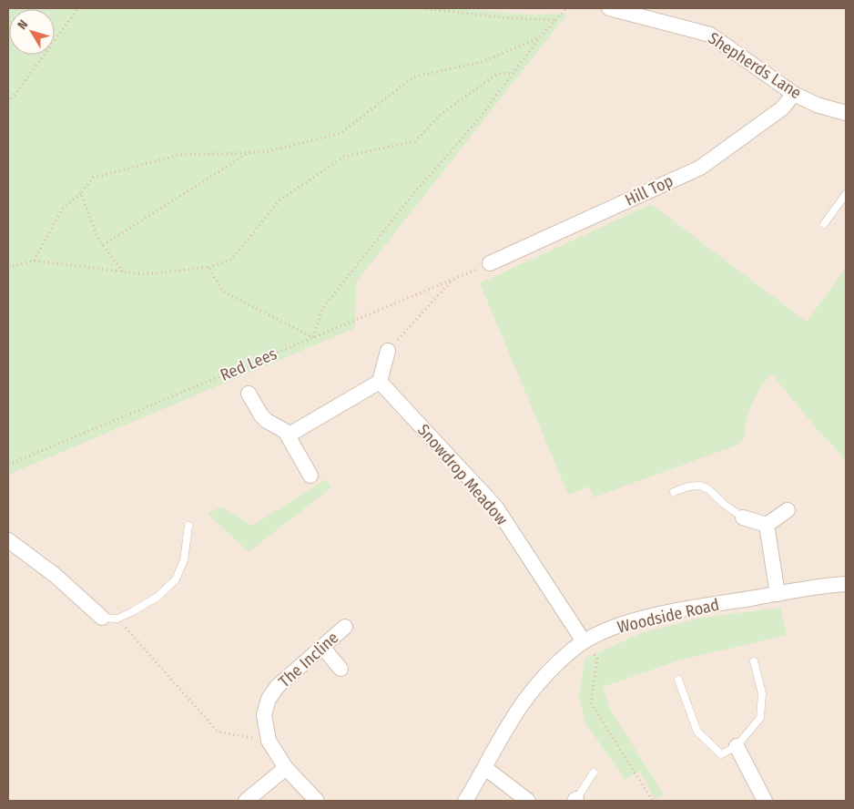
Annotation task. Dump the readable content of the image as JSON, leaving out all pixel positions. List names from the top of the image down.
{
  "streets": {
    "street": [
      "Shepherds Lane",
      "Hill Top",
      "Snowdrop Meadow",
      "Woodside Road",
      "The Incline"
    ],
    "path": ["Red Lees"]
  },
  "crossings": [
    ["Shepherds Lane", "Hill Top"],
    ["Hill Top", "Red Lees"],
    ["Snowdrop Meadow", "Woodside Road"]
  ],
  "north": "top left"
}
